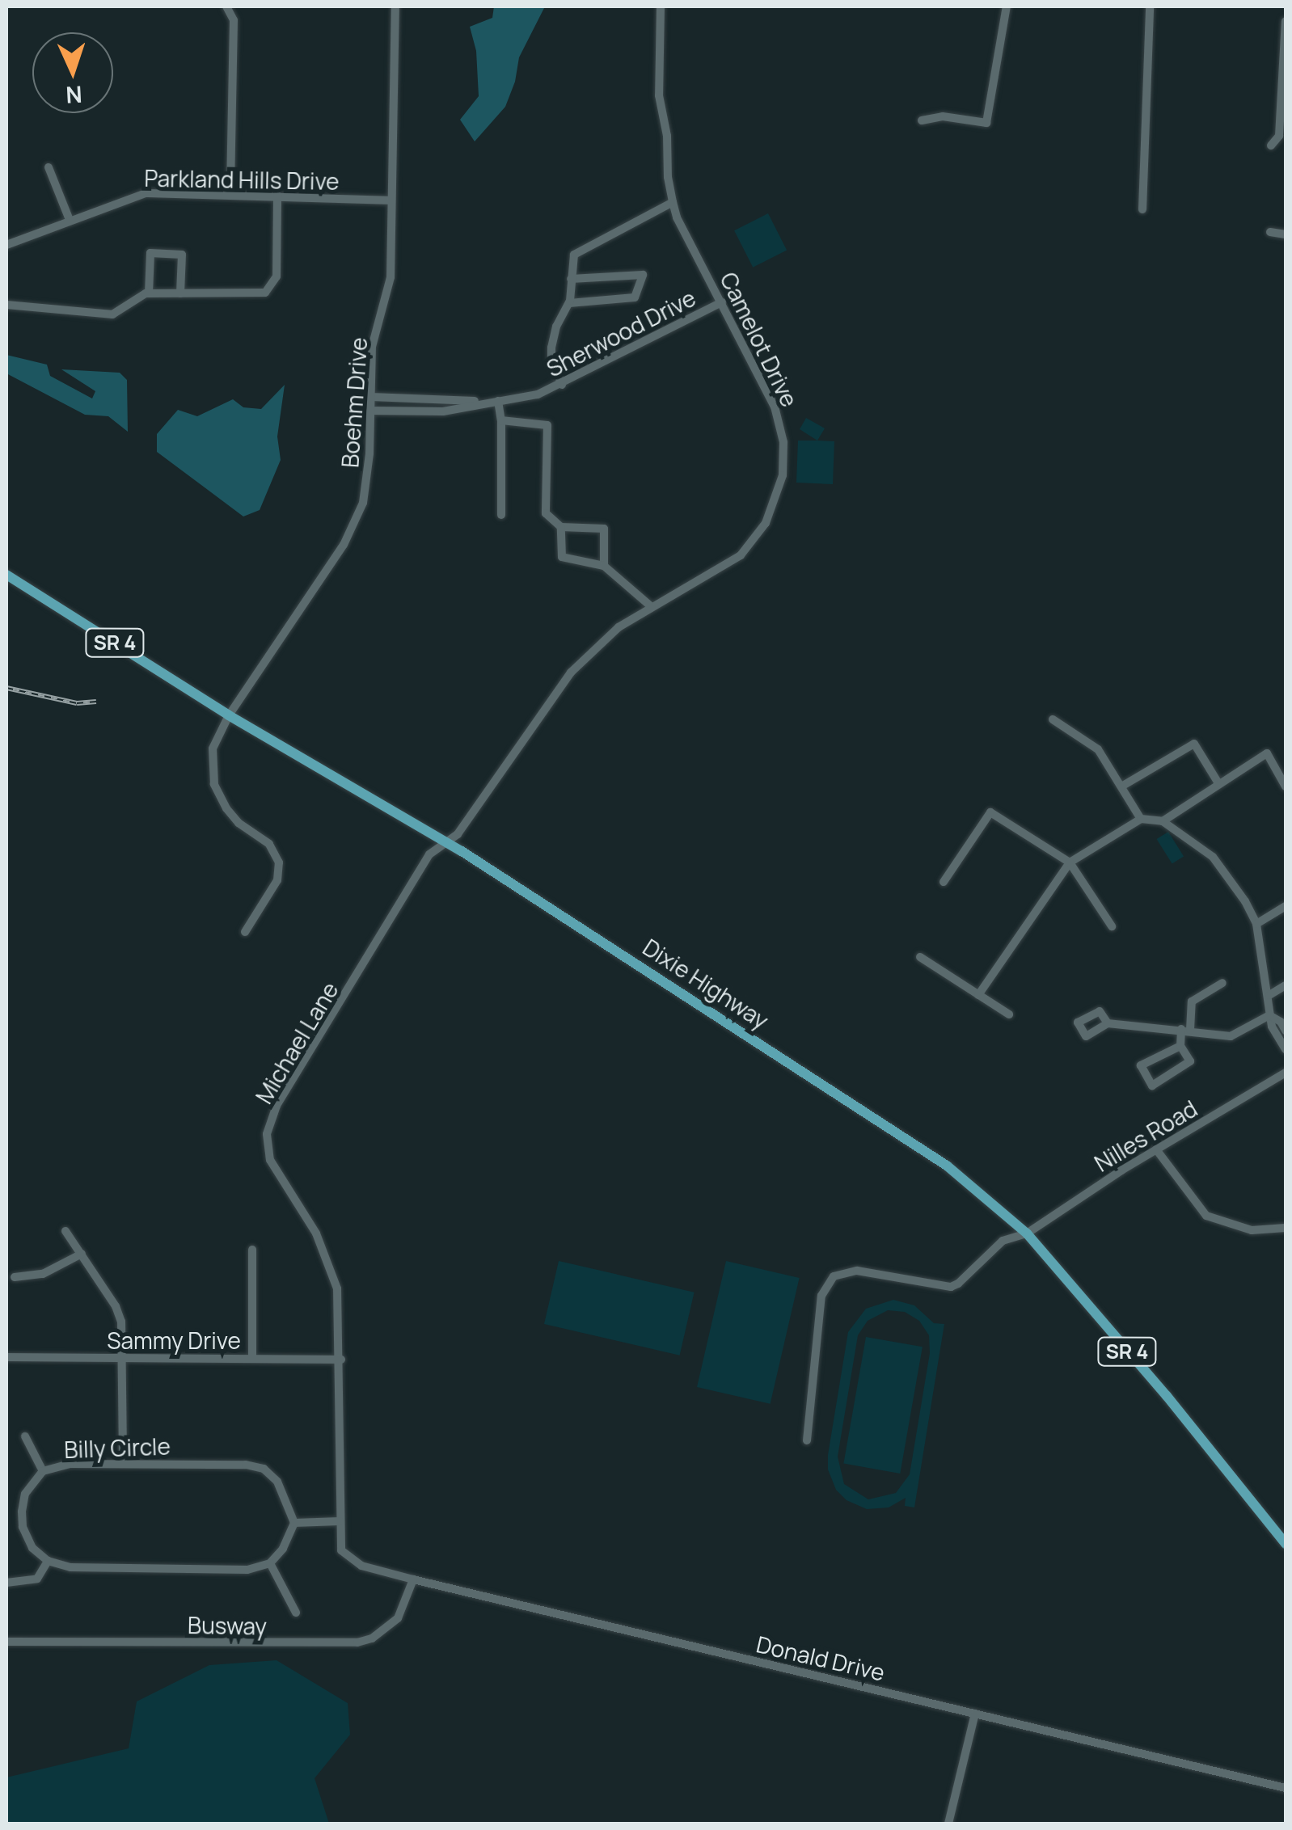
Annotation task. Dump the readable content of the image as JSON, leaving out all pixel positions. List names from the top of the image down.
{
  "streets": {
    "main road": ["SR 4", "Dixie Highway"],
    "street": [
      "Parkland Hills Drive",
      "Sherwood Drive",
      "Camelot Drive",
      "Boehm Drive",
      "Michael Lane",
      "Nilles Road",
      "Sammy Drive",
      "Billy Circle",
      "Busway",
      "Donald Drive"
    ]
  },
  "crossings": [
    ["Parkland Hills Drive", "Boehm Drive"],
    ["Sherwood Drive", "Camelot Drive"],
    ["Sherwood Drive", "Boehm Drive"],
    ["Camelot Drive", "Dixie Highway"],
    ["Camelot Drive", "Michael Lane"],
    ["Boehm Drive", "Dixie Highway"],
    ["Dixie Highway", "Michael Lane"],
    ["Dixie Highway", "Nilles Road"],
    ["Michael Lane", "Sammy Drive"],
    ["Michael Lane", "Donald Drive"],
    ["Busway", "Donald Drive"]
  ],
  "north": "bottom"
}
